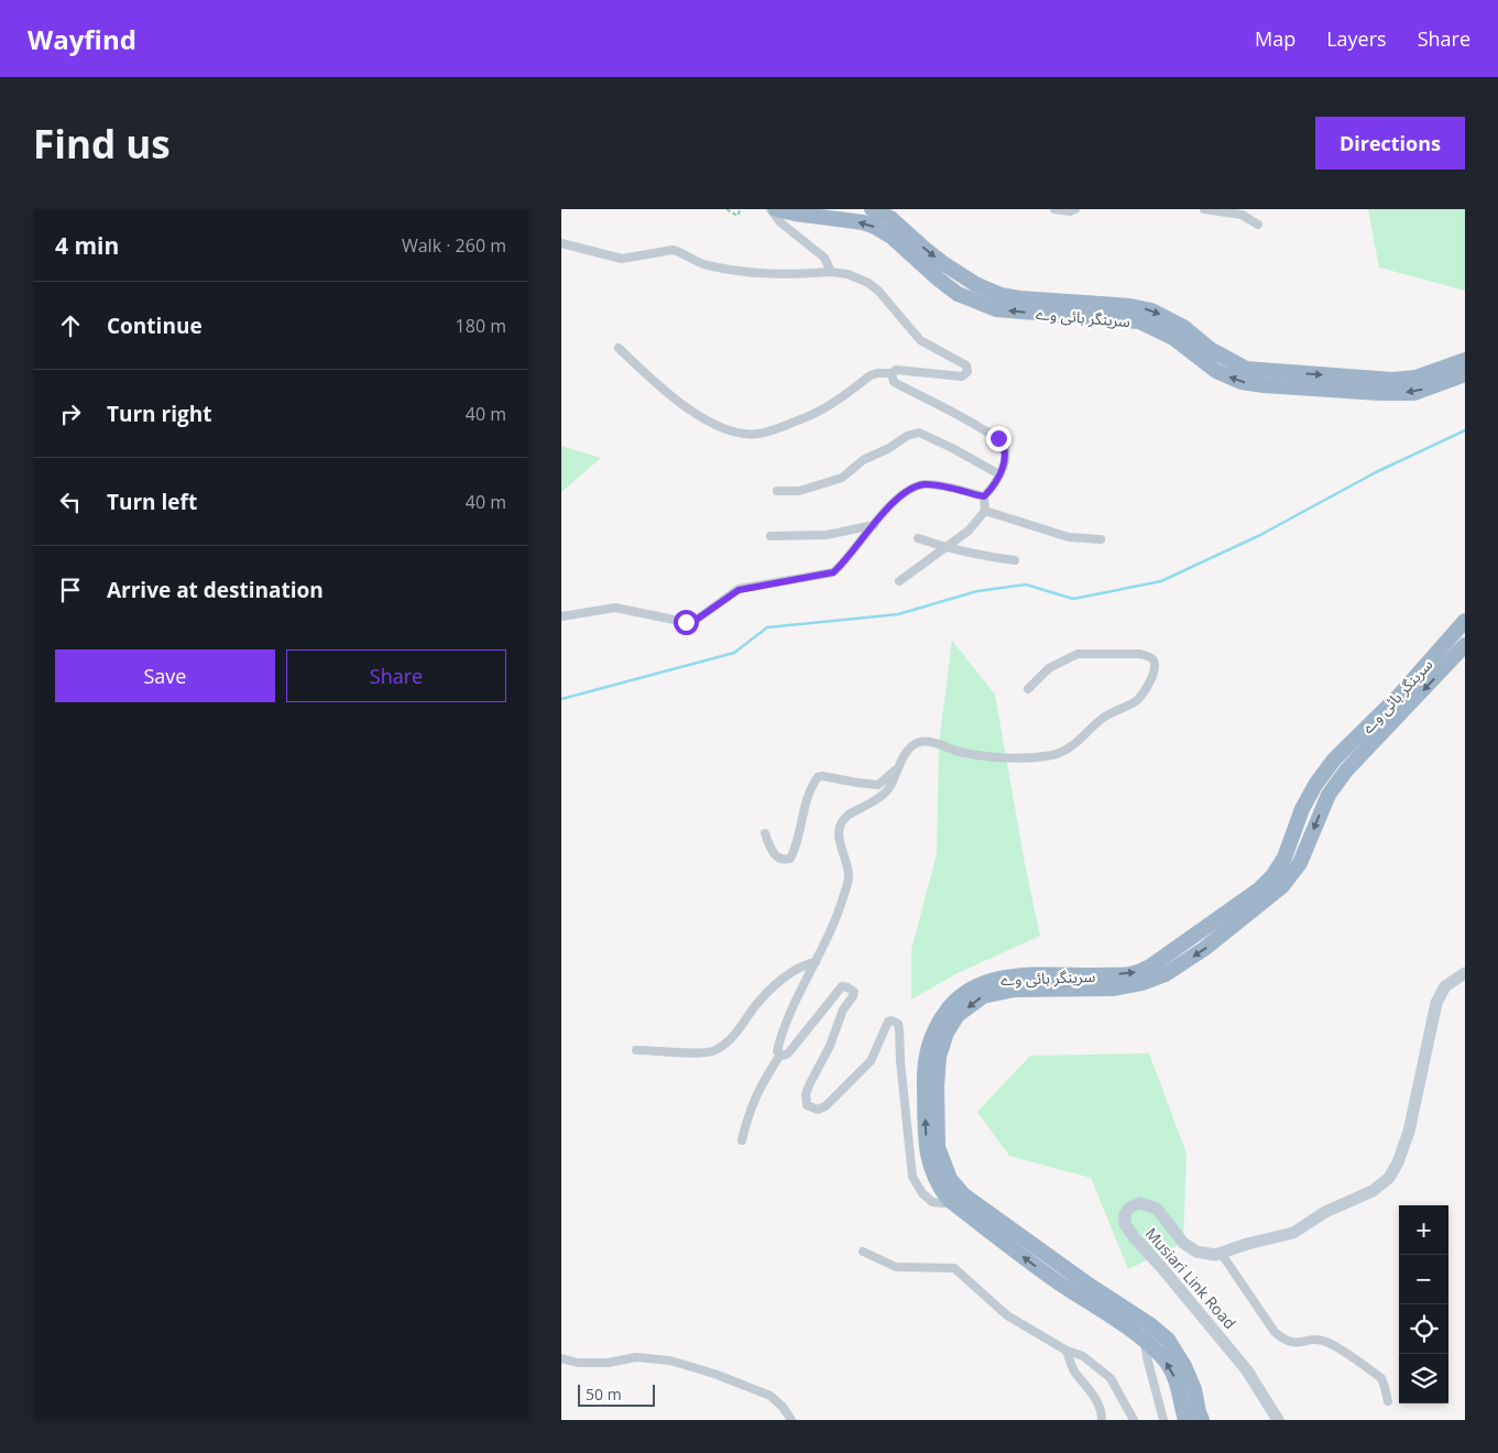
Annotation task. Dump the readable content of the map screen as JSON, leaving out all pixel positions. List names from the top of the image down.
{
  "streets": {
    "highway": ["سرینگر ہائی وے"],
    "main road": ["Musiari Link Road"]
  },
  "scale_bar": "50 m",
  "page": {
    "header": "Wayfind",
    "nav": ["Map", "Layers", "Share"],
    "buttons": [
      "Directions",
      ["Save", "Share"]
    ],
    "title": "Find us",
    "heading": ["4 min", "Walk · 260 m"],
    "list": [
      ["Continue", "180 m"],
      ["Turn right", "40 m"],
      ["Turn left", "40 m"],
      "Arrive at destination"
    ],
    "map_buttons": ["+", "−"],
    "scale": "50 m"
  }
}
